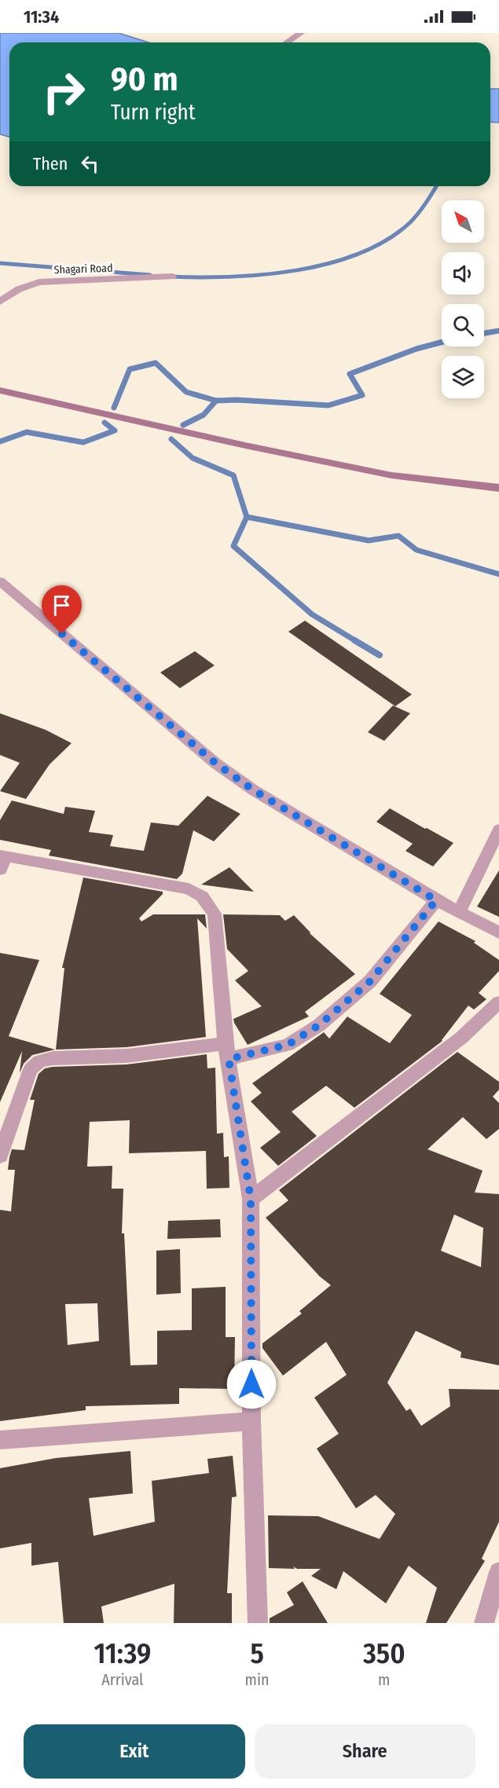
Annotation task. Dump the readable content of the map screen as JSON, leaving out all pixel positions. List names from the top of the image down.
{
  "streets": {
    "street": ["Shagari Road"]
  },
  "north": "top left",
  "page": {
    "status": "11:34",
    "turn": ["90 m", "Turn right"],
    "then": "Then",
    "eta": [
      "11:39",
      "Arrival",
      "5",
      "min",
      "350",
      "m"
    ],
    "buttons": ["Exit", "Share"]
  }
}
